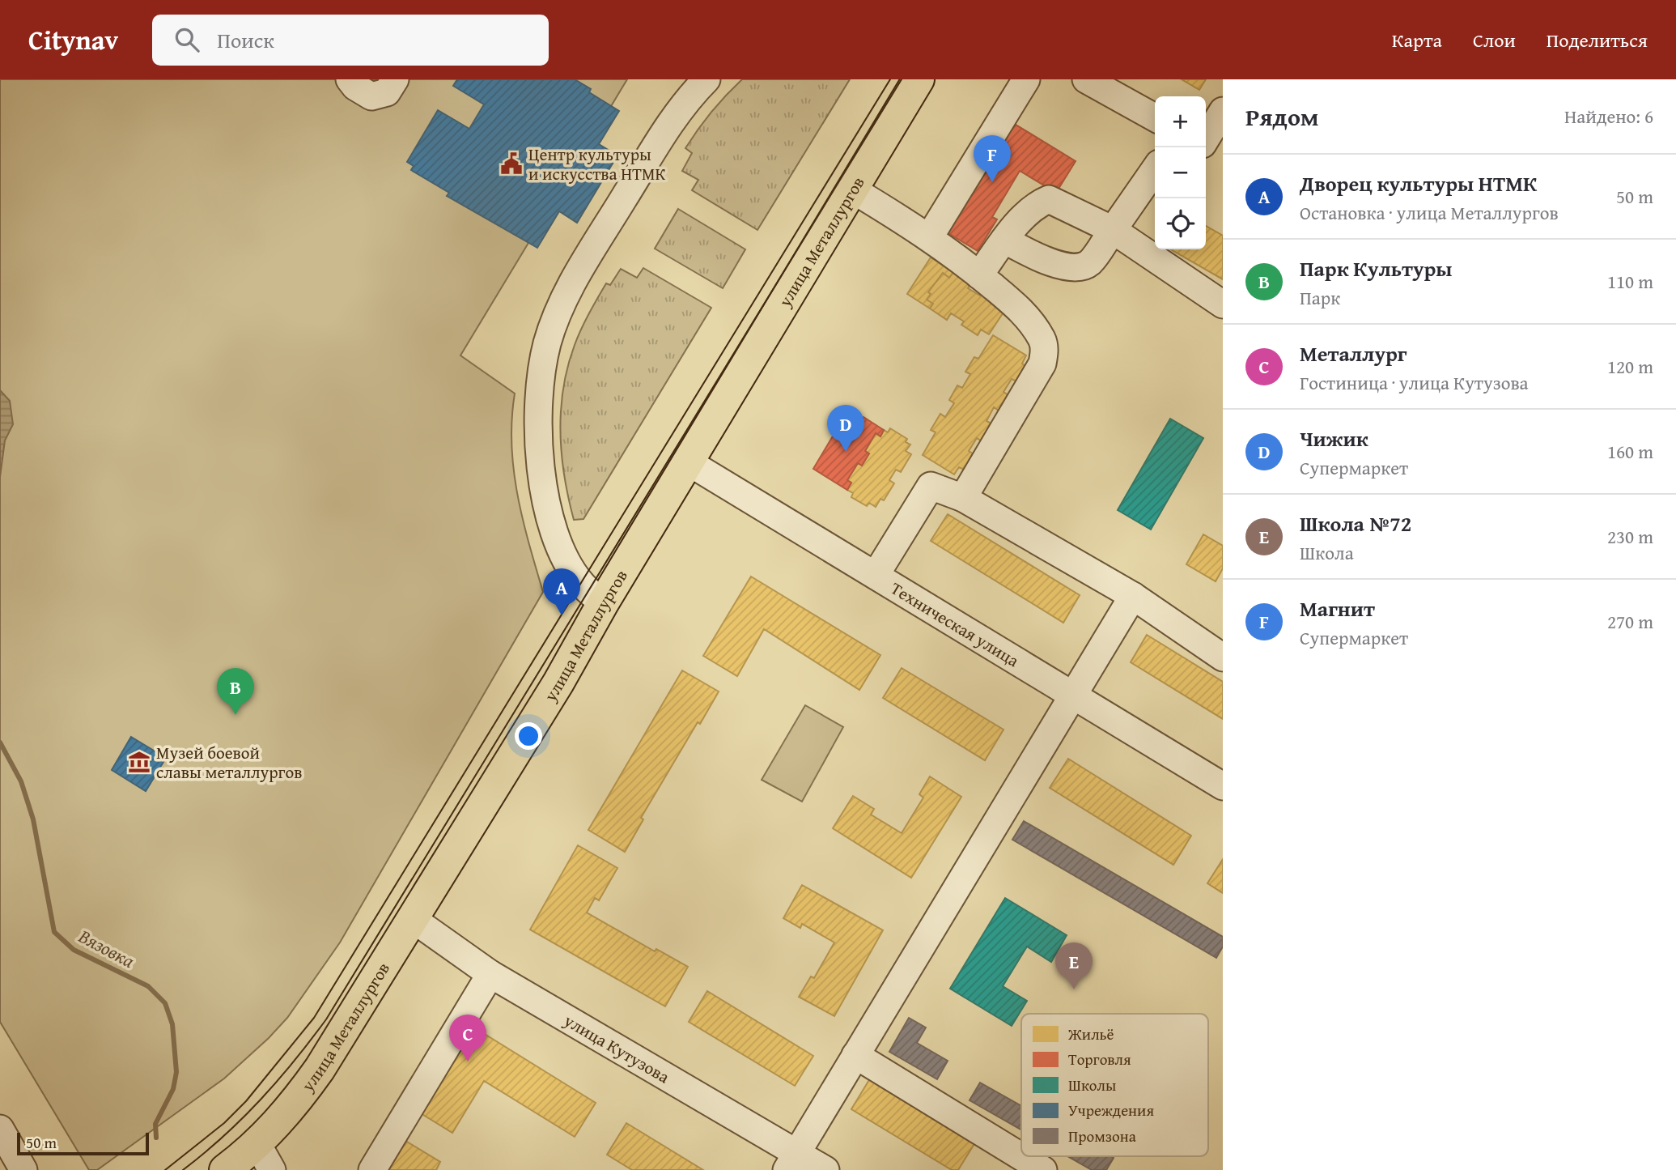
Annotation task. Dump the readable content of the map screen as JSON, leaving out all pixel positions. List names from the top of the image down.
{
  "streets": {
    "main road": ["улица Металлургов"],
    "street": ["Техническая улица", "улица Кутузова"]
  },
  "crossings": [
    ["улица Металлургов", "Техническая улица"],
    ["улица Металлургов", "улица Кутузова"]
  ],
  "water": ["Вязовка"],
  "places": {
    "public building": ["Центр культуры и искусства НТМК"],
    "museum": ["Музей боевой славы металлургов"]
  },
  "legend": [
    "Жильё",
    "Торговля",
    "Школы",
    "Учреждения",
    "Промзона"
  ],
  "scale_bar": "50 m",
  "page": {
    "header": "Citynav",
    "search": "Поиск",
    "nav": ["Карта", "Слои", "Поделиться"],
    "heading": ["Рядом", "Найдено: 6"],
    "map_buttons": ["+", "−"],
    "pins": [
      "F",
      "D",
      "A",
      "B",
      "E",
      "C"
    ],
    "list": [
      {
        "mark": "A",
        "name": "Дворец культуры НТМК",
        "note": "Остановка · улица Металлургов",
        "value": "50 m"
      },
      {
        "mark": "B",
        "name": "Парк Культуры",
        "note": "Парк",
        "value": "110 m"
      },
      {
        "mark": "C",
        "name": "Металлург",
        "note": "Гостиница · улица Кутузова",
        "value": "120 m"
      },
      {
        "mark": "D",
        "name": "Чижик",
        "note": "Супермаркет",
        "value": "160 m"
      },
      {
        "mark": "E",
        "name": "Школа №72",
        "note": "Школа",
        "value": "230 m"
      },
      {
        "mark": "F",
        "name": "Магнит",
        "note": "Супермаркет",
        "value": "270 m"
      }
    ],
    "scale": "50 m"
  }
}
